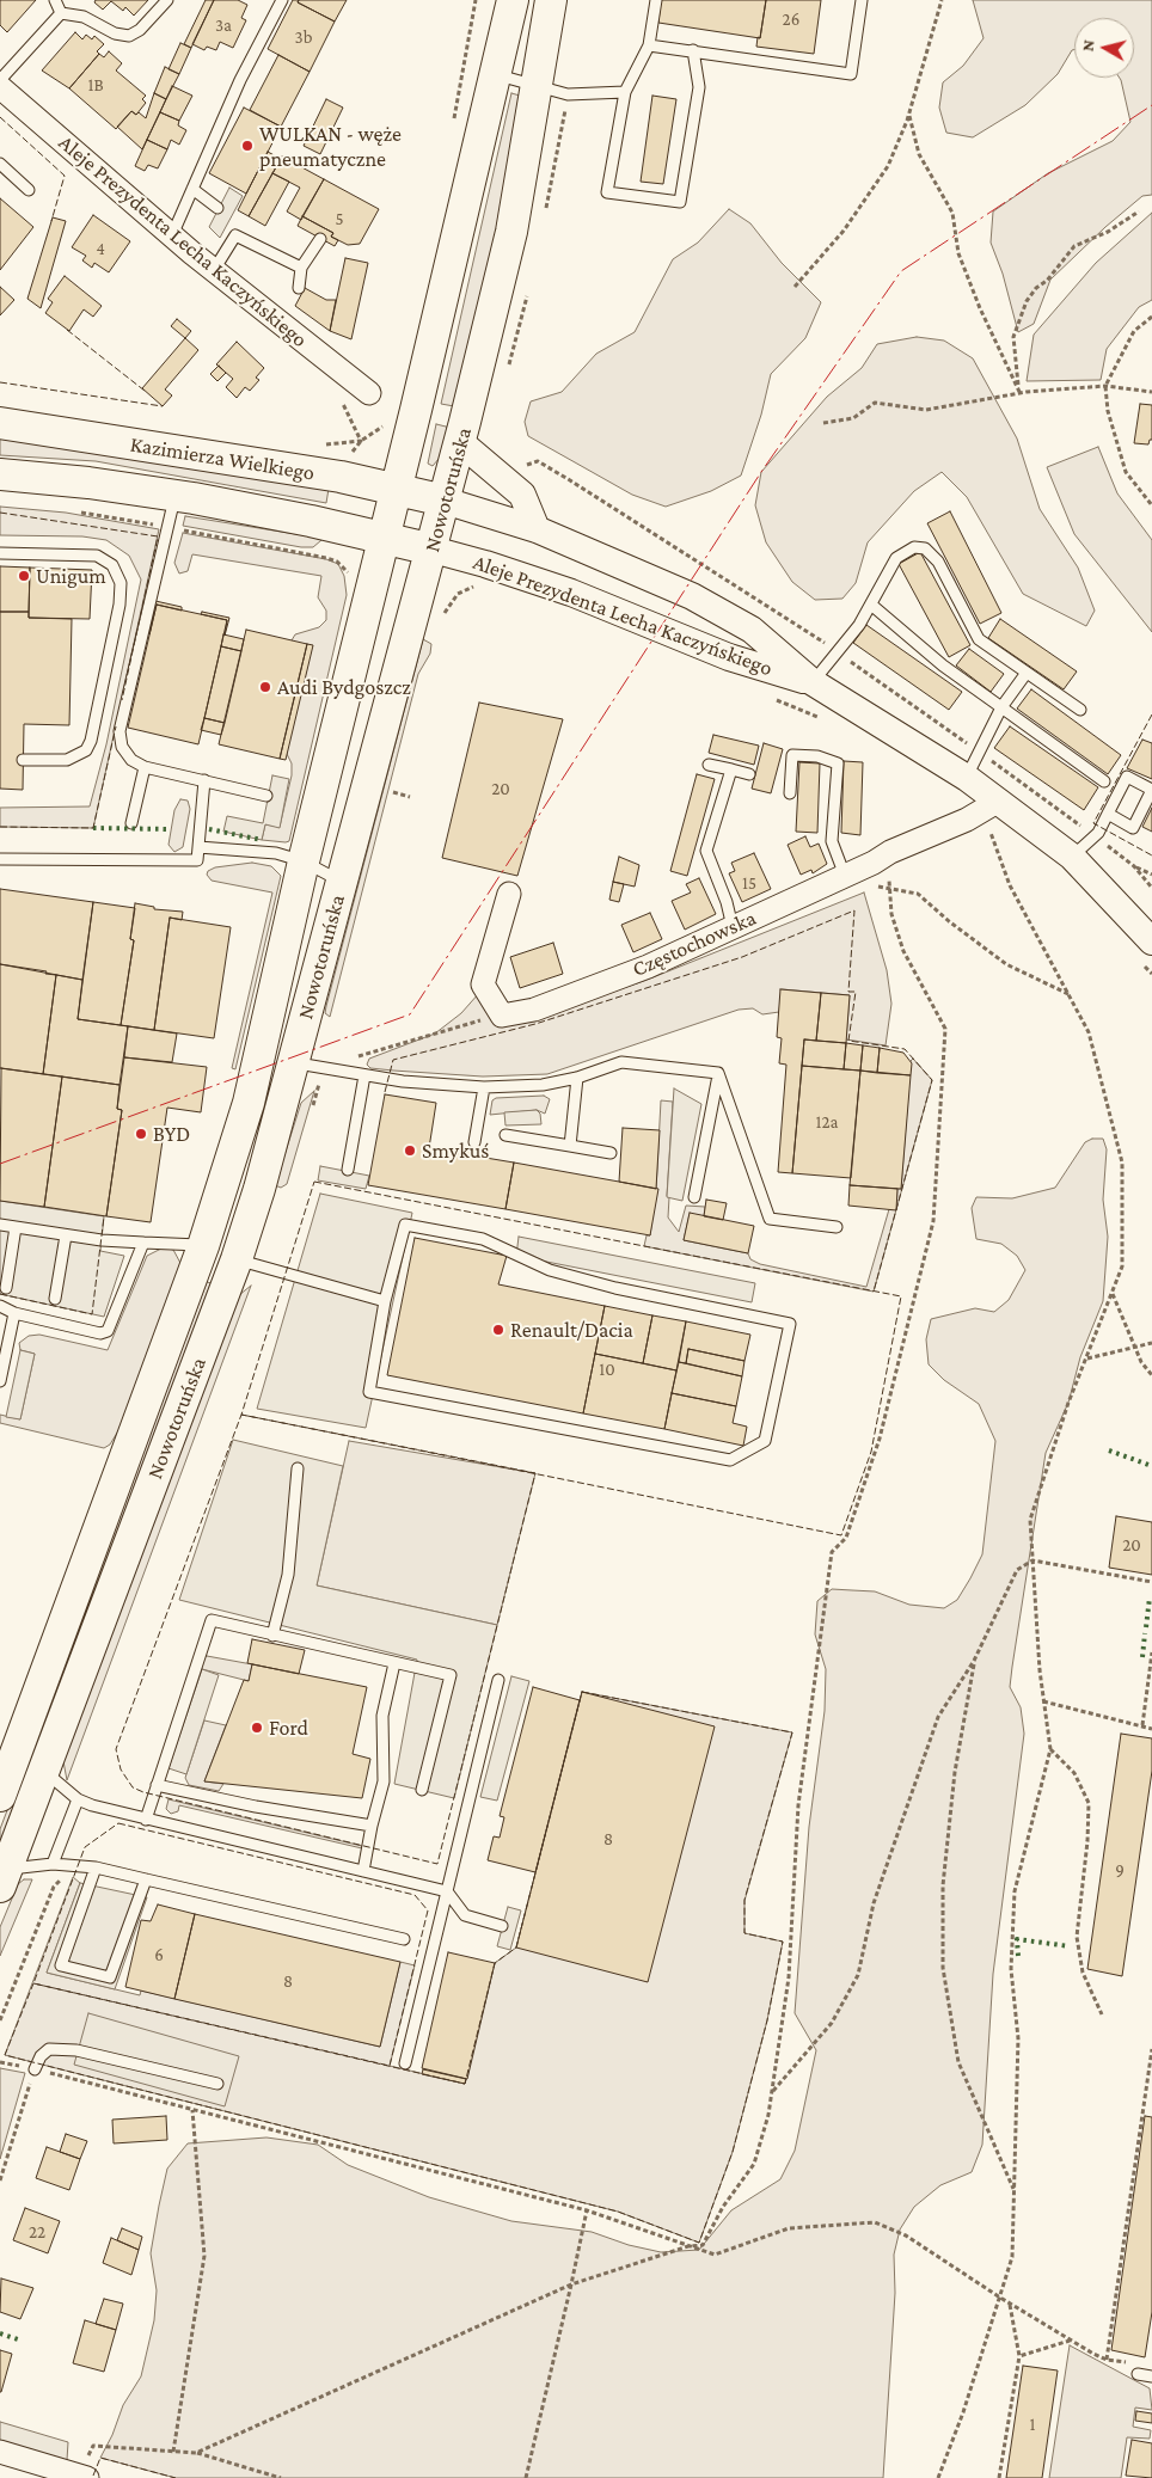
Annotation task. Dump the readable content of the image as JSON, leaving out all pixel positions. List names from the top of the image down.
{
  "streets": {
    "main road": ["Kazimierza Wielkiego", "Nowotoruńska"],
    "street": ["Aleje Prezydenta Lecha Kaczyńskiego", "Częstochowska"]
  },
  "crossings": [
    ["Aleje Prezydenta Lecha Kaczyńskiego", "Kazimierza Wielkiego"],
    ["Aleje Prezydenta Lecha Kaczyńskiego", "Nowotoruńska"],
    ["Aleje Prezydenta Lecha Kaczyńskiego", "Częstochowska"],
    ["Kazimierza Wielkiego", "Nowotoruńska"]
  ],
  "places": [
    "WULKAN - węże pneumatyczne",
    "Unigum",
    "Audi Bydgoszcz",
    "BYD",
    "Smykuś",
    "Renault/Dacia",
    "Ford"
  ],
  "house_numbers": [
    "26",
    "3a",
    "3b",
    "1B",
    "5",
    "4",
    "20",
    "15",
    "12a",
    "10",
    "20",
    "8",
    "9",
    "6",
    "8",
    "22",
    "1"
  ],
  "north": "left"
}
